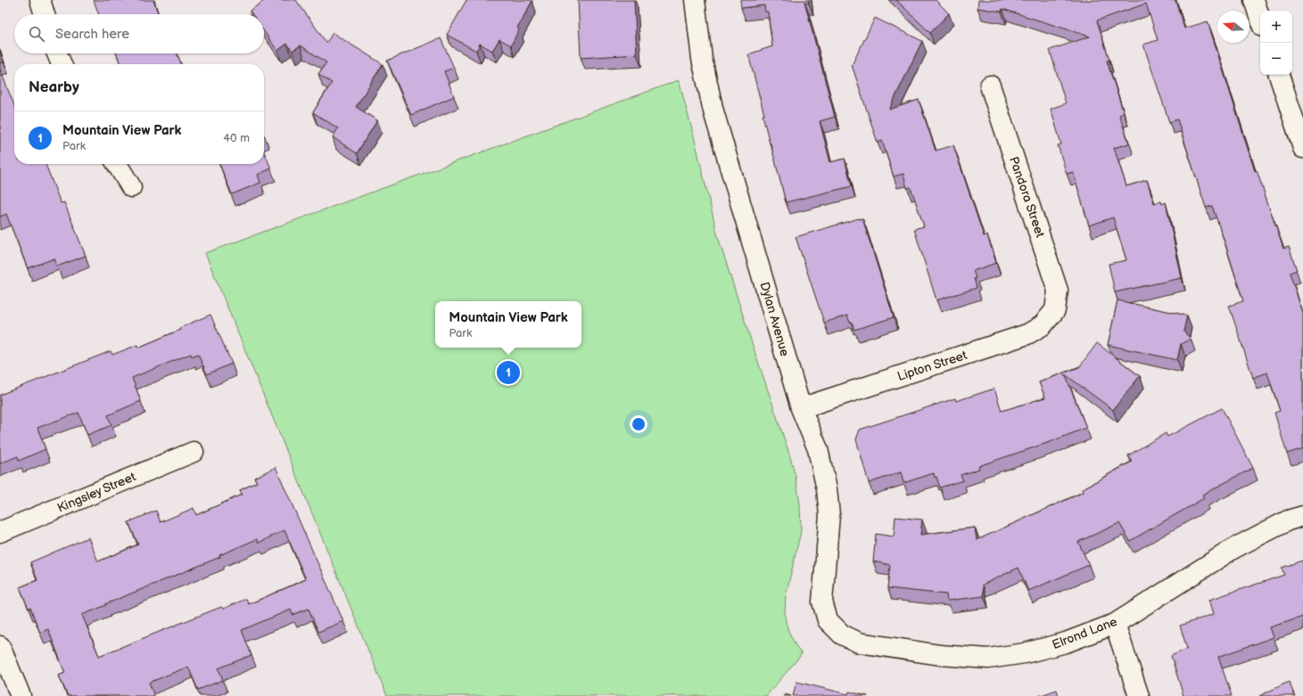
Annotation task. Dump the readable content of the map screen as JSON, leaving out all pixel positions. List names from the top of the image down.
{
  "streets": {
    "street": [
      "Pandora Street",
      "Dylan Avenue",
      "Lipton Street",
      "Kingsley Street",
      "Elrond Lane"
    ]
  },
  "crossings": [
    ["Pandora Street", "Lipton Street"],
    ["Dylan Avenue", "Lipton Street"],
    ["Dylan Avenue", "Elrond Lane"]
  ],
  "north": "left",
  "page": {
    "map_buttons": ["+", "−"],
    "search": "Search here",
    "heading": "Nearby",
    "list": [
      {
        "mark": "1",
        "name": "Mountain View Park",
        "note": "Park",
        "value": "40 m"
      }
    ],
    "popup": ["Mountain View Park", "Park"],
    "pins": "1"
  }
}
